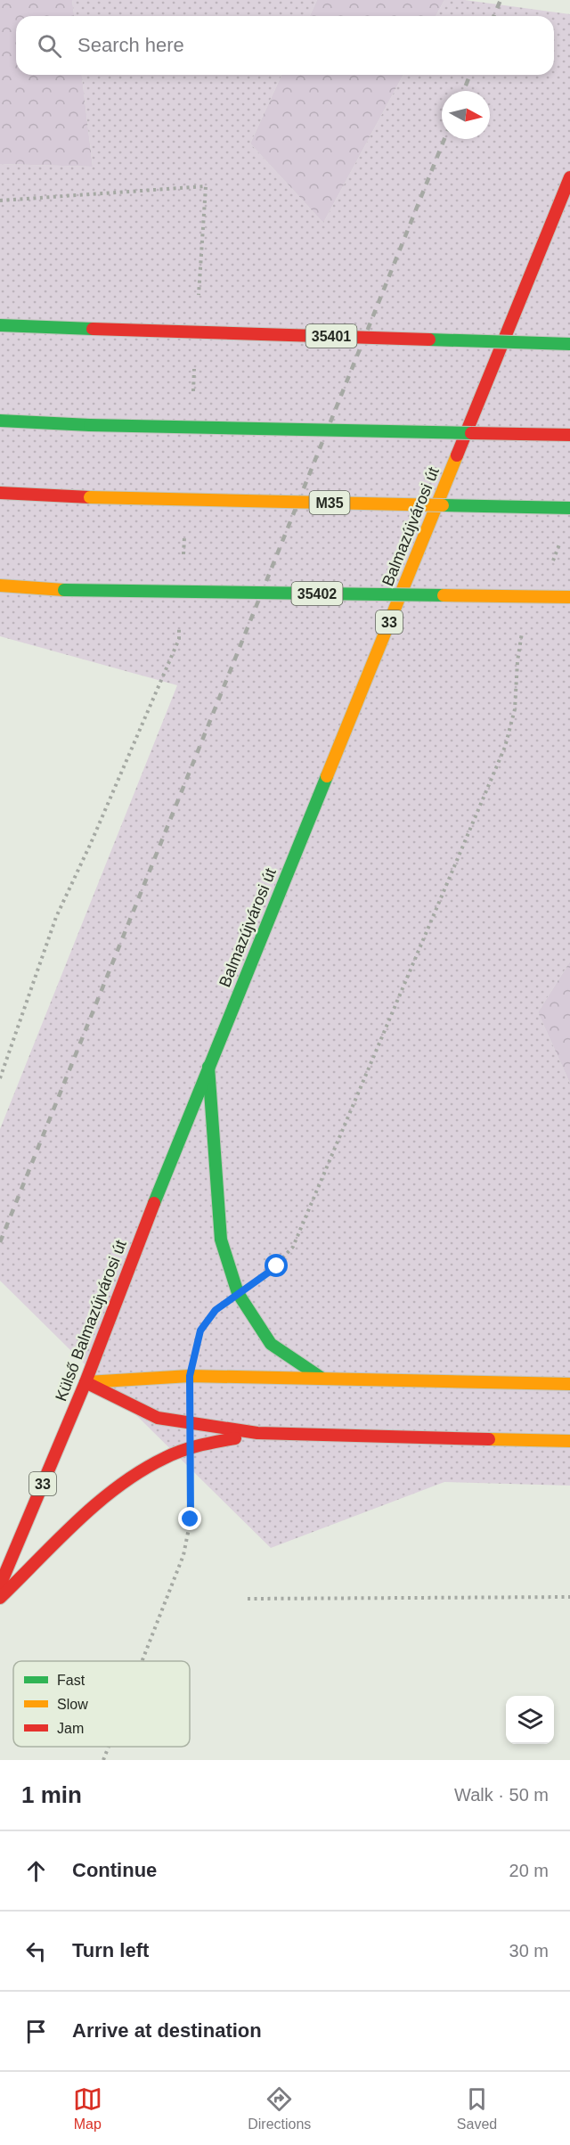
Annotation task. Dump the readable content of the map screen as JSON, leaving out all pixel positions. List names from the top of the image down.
{
  "streets": {
    "main road": [
      "35401",
      "M35",
      "Balmazújvárosi út",
      "35402",
      "33",
      "Külső Balmazújvárosi út"
    ]
  },
  "crossings": [
    ["Balmazújvárosi út", "Külső Balmazújvárosi út"]
  ],
  "legend": ["Fast", "Slow", "Jam"],
  "north": "right",
  "page": {
    "search": "Search here",
    "heading": ["1 min", "Walk · 50 m"],
    "list": [
      ["Continue", "20 m"],
      ["Turn left", "30 m"],
      "Arrive at destination"
    ],
    "nav": ["Map", "Directions", "Saved"]
  }
}
